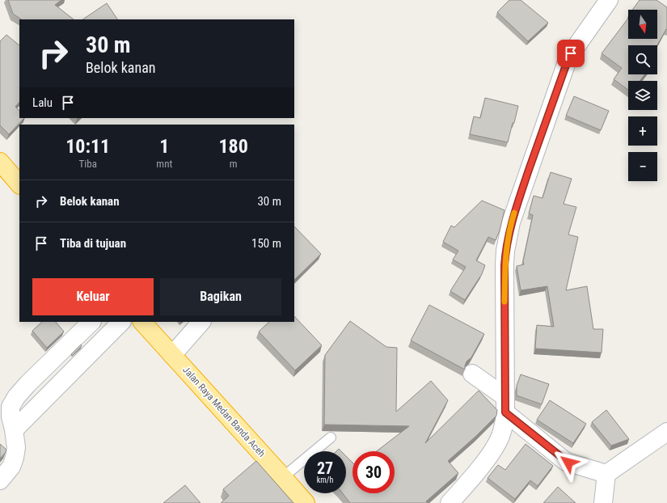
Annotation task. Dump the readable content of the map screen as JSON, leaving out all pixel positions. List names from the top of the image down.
{
  "streets": {
    "highway": ["Jalan Raya Medan Banda Aceh"]
  },
  "north": "bottom",
  "page": {
    "map_buttons": ["+", "−"],
    "turn": ["30 m", "Belok kanan"],
    "then": "Lalu",
    "eta": [
      "10:11",
      "Tiba",
      "1",
      "mnt",
      "180",
      "m"
    ],
    "list": [
      {
        "name": "Belok kanan",
        "value": "30 m"
      },
      {
        "name": "Tiba di tujuan",
        "value": "150 m"
      }
    ],
    "buttons": ["Keluar", "Bagikan"],
    "speed": "27 km/h",
    "limit": "30"
  }
}
